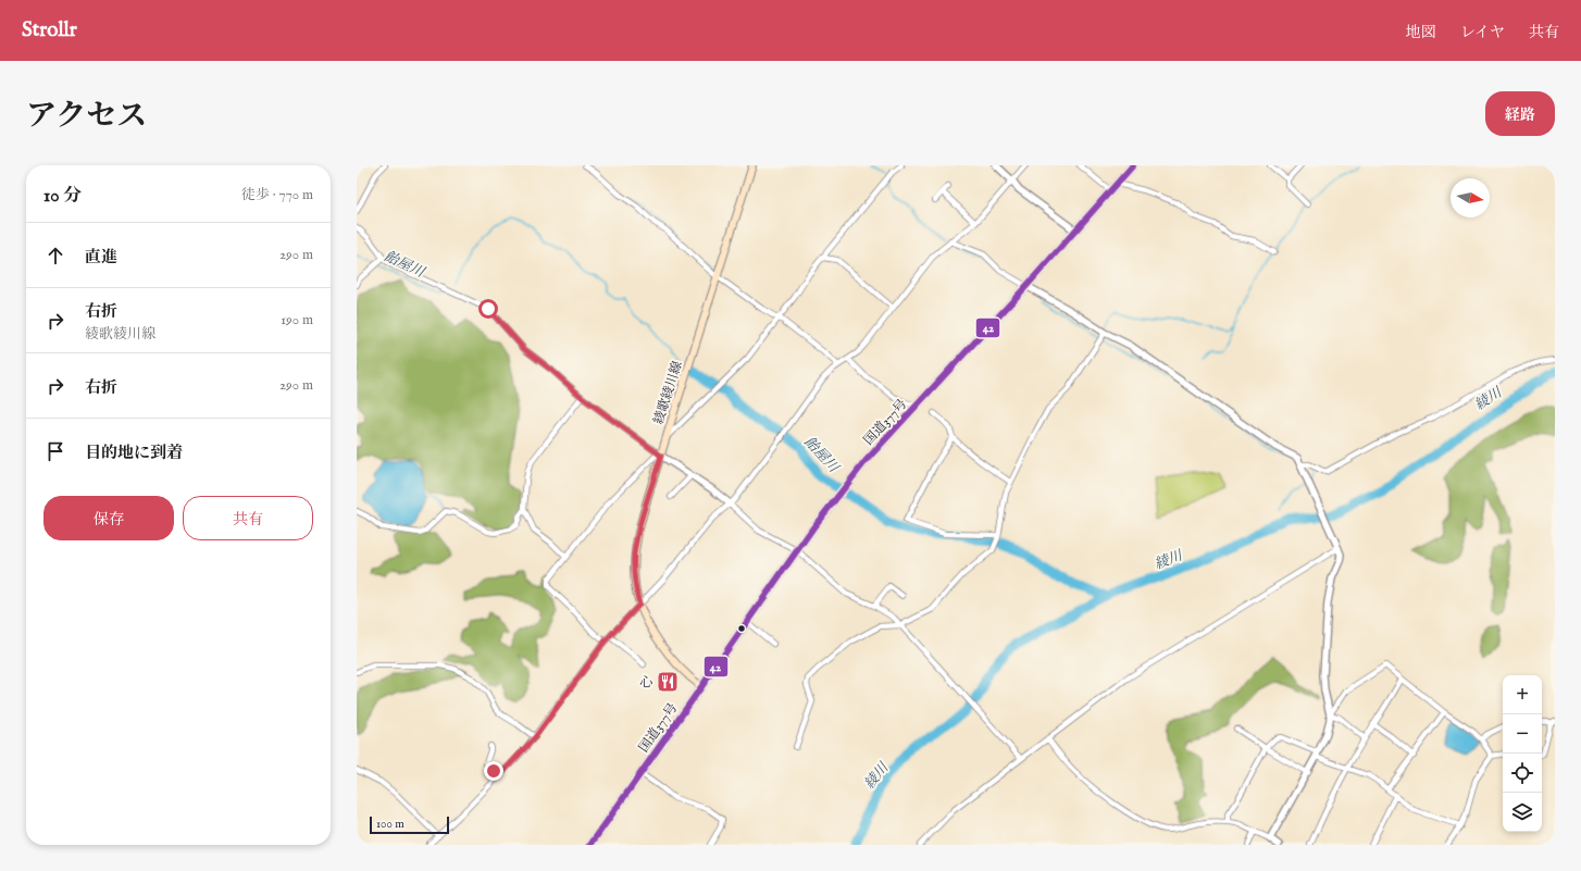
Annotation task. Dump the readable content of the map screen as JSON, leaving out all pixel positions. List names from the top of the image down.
{
  "streets": {
    "highway": ["国道377号"],
    "main road": ["綾歌綾川線"]
  },
  "crossings": [
    ["綾歌綾川線", "国道377号"]
  ],
  "water": ["飴屋川", "綾川"],
  "places": {
    "restaurant": ["心"]
  },
  "lines": ["transit line 42"],
  "scale_bar": "100 m",
  "north": "right",
  "page": {
    "header": "Strollr",
    "nav": ["地図", "レイヤ", "共有"],
    "title": "アクセス",
    "buttons": [
      "経路",
      ["保存", "共有"]
    ],
    "heading": ["10 分", "徒歩 · 770 m"],
    "list": [
      ["直進", "290 m"],
      ["右折", "綾歌綾川線", "190 m"],
      ["右折", "290 m"],
      "目的地に到着"
    ],
    "map_buttons": ["+", "−"],
    "scale": "100 m"
  }
}
